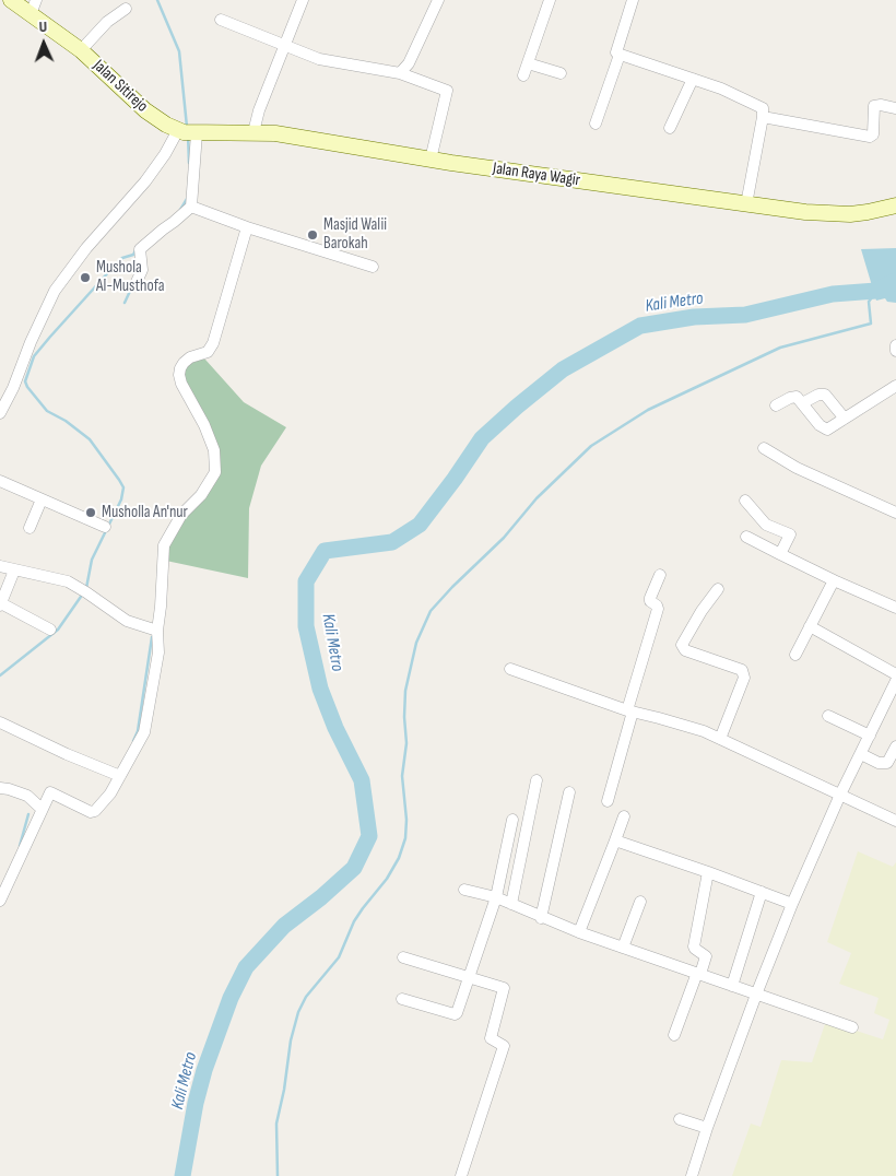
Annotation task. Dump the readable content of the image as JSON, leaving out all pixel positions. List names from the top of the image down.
{
  "streets": {
    "main road": ["Jalan Sitirejo", "Jalan Raya Wagir"]
  },
  "crossings": [
    ["Jalan Sitirejo", "Jalan Raya Wagir"]
  ],
  "water": ["Kali Metro"],
  "places": ["Masjid Walii Barokah", "Mushola Al-Musthofa", "Musholla An'nur"],
  "north": "top"
}
